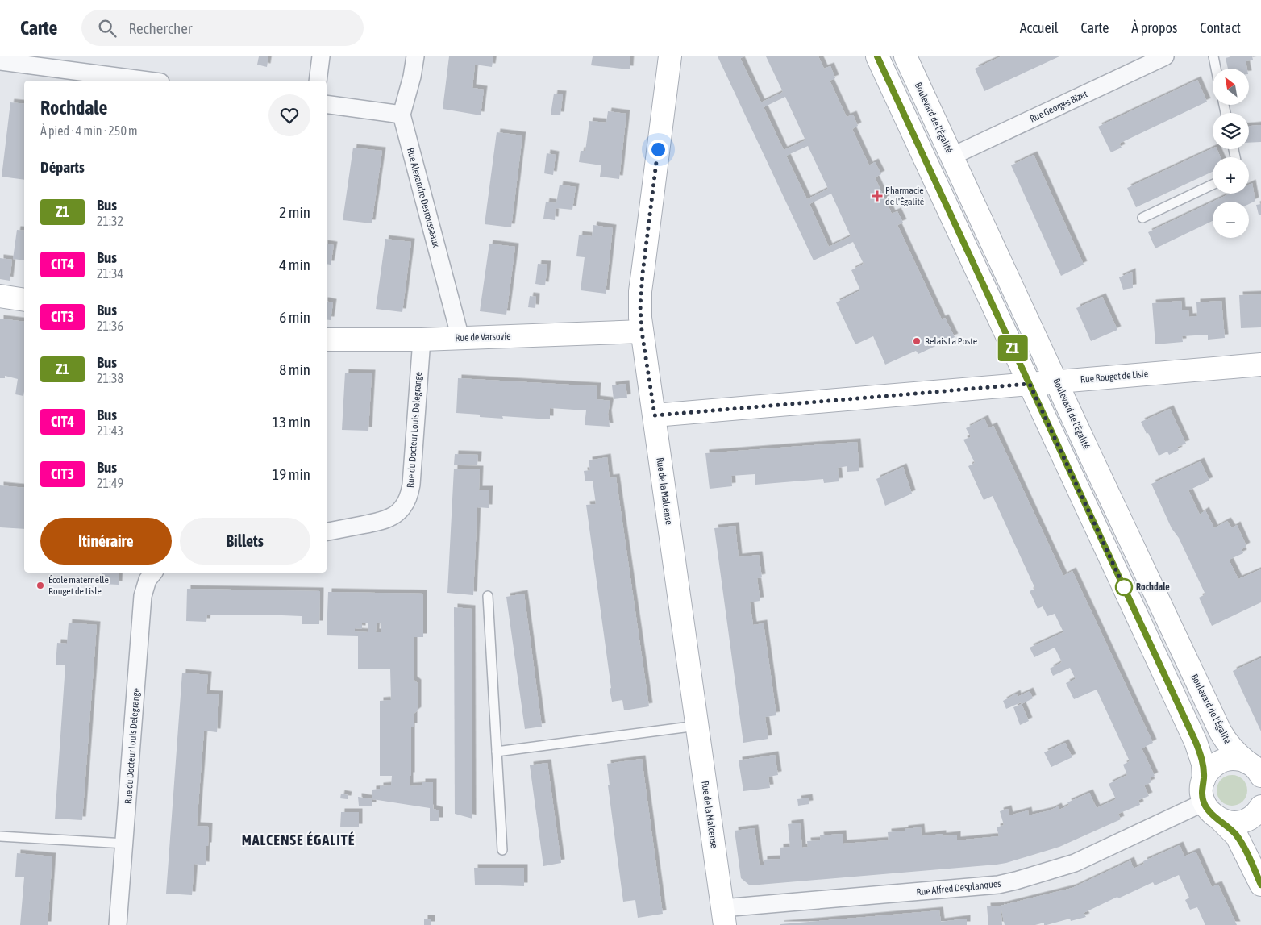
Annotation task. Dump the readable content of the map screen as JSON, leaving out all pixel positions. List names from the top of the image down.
{
  "streets": {
    "street": [
      "Rue Georges Bizet",
      "Boulevard de l'Égalité",
      "Rue Alexandre Desrousseaux",
      "Rue de Varsovie",
      "Rue Rouget de Lisle",
      "Rue du Docteur Louis Delegrange",
      "Rue de la Malcense",
      "Rue Alfred Desplanques"
    ]
  },
  "crossings": [
    ["Rue Georges Bizet", "Boulevard de l'Égalité"],
    ["Boulevard de l'Égalité", "Rue Rouget de Lisle"],
    ["Rue Alexandre Desrousseaux", "Rue de Varsovie"],
    ["Rue de Varsovie", "Rue du Docteur Louis Delegrange"],
    ["Rue de Varsovie", "Rue de la Malcense"],
    ["Rue Rouget de Lisle", "Rue de la Malcense"],
    ["Rue de la Malcense", "Rue Alfred Desplanques"]
  ],
  "districts": ["MALCENSE ÉGALITÉ"],
  "places": {
    "health": ["Pharmacie de l'Égalité"],
    "other": ["Relais La Poste", "École maternelle Rouget de Lisle", "Rochdale"]
  },
  "lines": ["bus line Z1"],
  "north": "top left",
  "page": {
    "header": "Carte",
    "search": "Rechercher",
    "nav": [
      "Accueil",
      "Carte",
      "À propos",
      "Contact"
    ],
    "on_map": "Z1",
    "map_buttons": ["+", "−"],
    "heading": [
      ["Rochdale", "À pied · 4 min · 250 m"],
      "Départs"
    ],
    "list": [
      {
        "mark": "Z1",
        "name": "Bus",
        "note": "21:32",
        "value": "2 min"
      },
      {
        "mark": "CIT4",
        "name": "Bus",
        "note": "21:34",
        "value": "4 min"
      },
      {
        "mark": "CIT3",
        "name": "Bus",
        "note": "21:36",
        "value": "6 min"
      },
      {
        "mark": "Z1",
        "name": "Bus",
        "note": "21:38",
        "value": "8 min"
      },
      {
        "mark": "CIT4",
        "name": "Bus",
        "note": "21:43",
        "value": "13 min"
      },
      {
        "mark": "CIT3",
        "name": "Bus",
        "note": "21:49",
        "value": "19 min"
      }
    ],
    "buttons": ["Itinéraire", "Billets"]
  }
}
